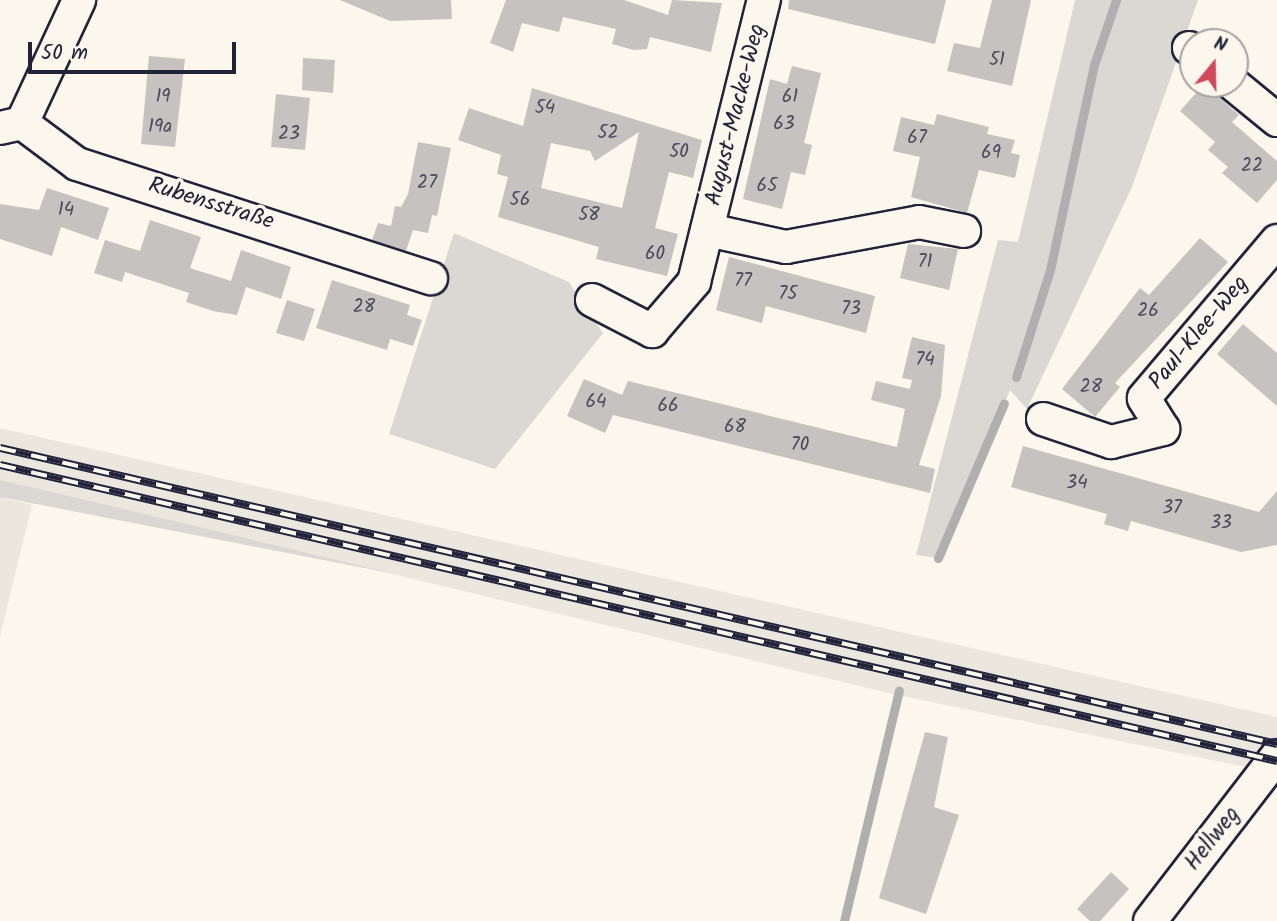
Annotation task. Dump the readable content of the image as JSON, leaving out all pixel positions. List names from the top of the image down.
{
  "streets": {
    "street": [
      "August-Macke-Weg",
      "Rubensstraße",
      "Paul-Klee-Weg",
      "Hellweg"
    ]
  },
  "house_numbers": [
    "51",
    "19",
    "61",
    "54",
    "63",
    "19a",
    "52",
    "23",
    "67",
    "50",
    "69",
    "22",
    "27",
    "65",
    "56",
    "14",
    "58",
    "60",
    "71",
    "77",
    "75",
    "28",
    "73",
    "26",
    "74",
    "28",
    "64",
    "66",
    "68",
    "70",
    "34",
    "37",
    "33"
  ],
  "scale_bar": "50 m",
  "north": "top"
}
